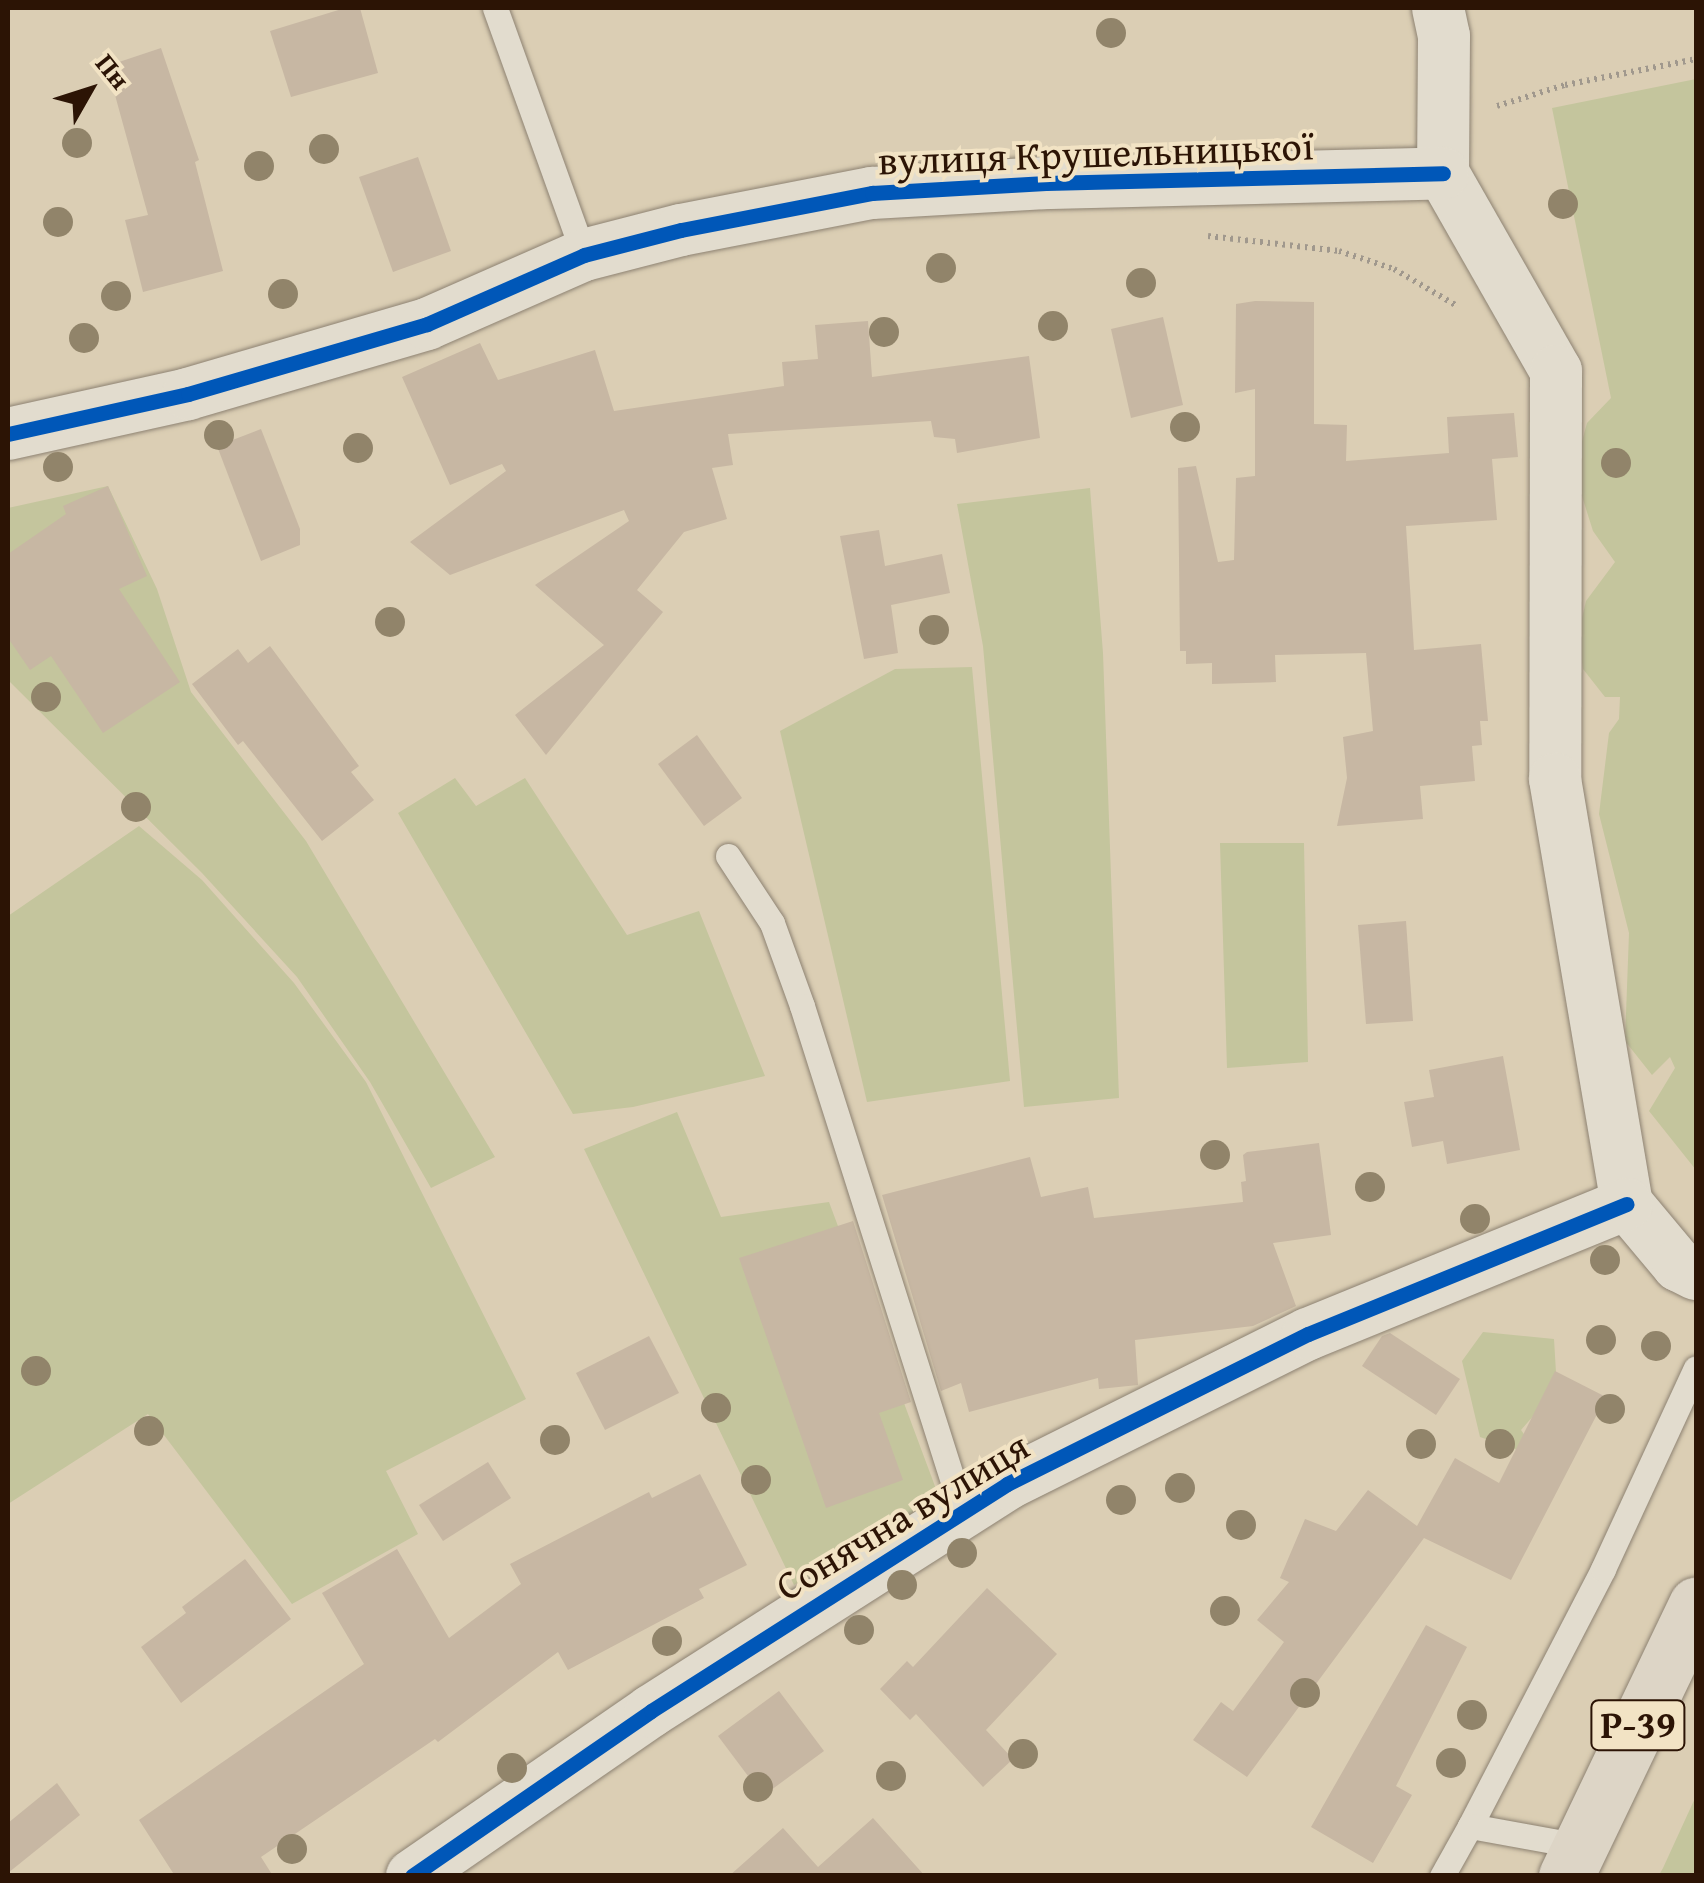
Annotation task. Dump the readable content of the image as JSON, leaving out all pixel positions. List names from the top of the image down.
{
  "streets": {
    "main road": ["Р-39"],
    "street": ["вулиця Крушельницької", "Сонячна вулиця"]
  },
  "north": "top right"
}
